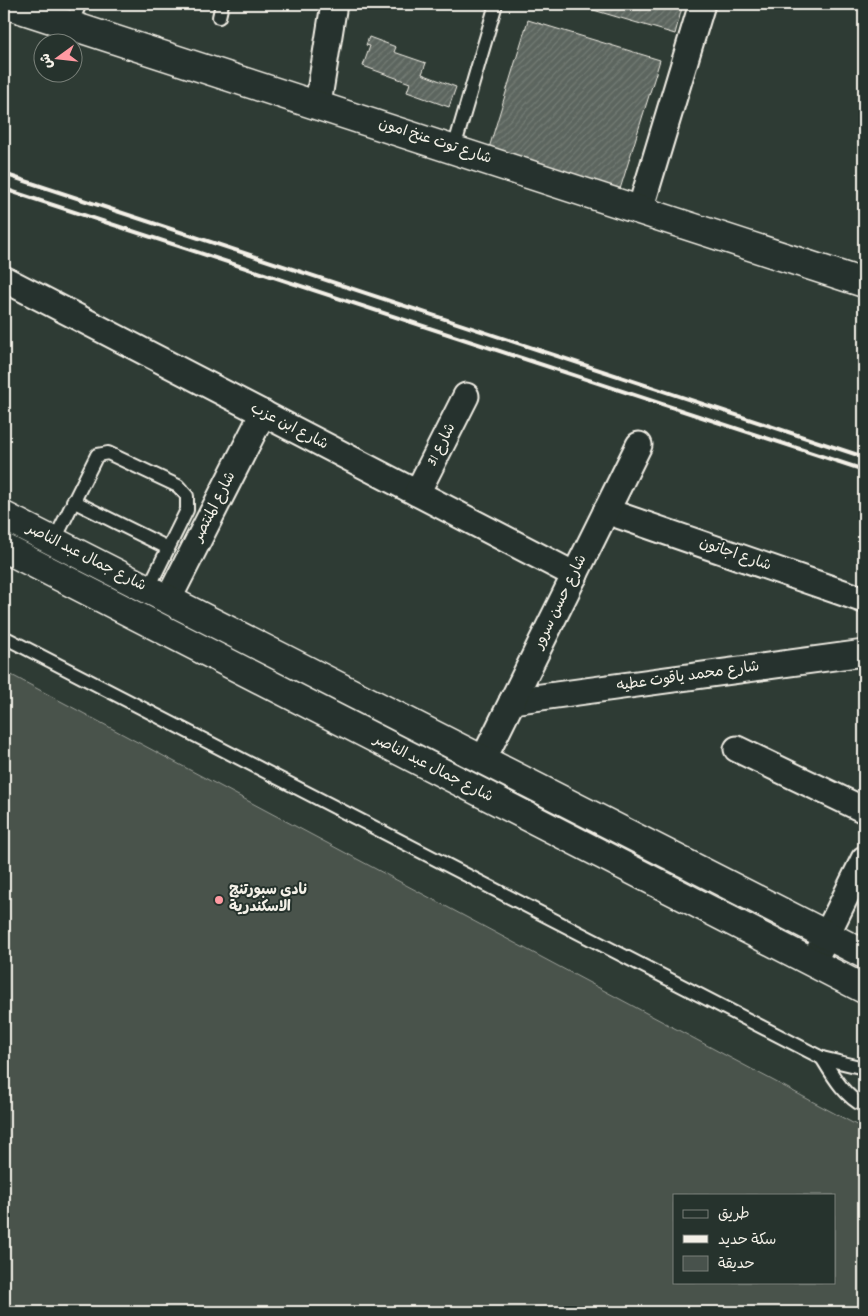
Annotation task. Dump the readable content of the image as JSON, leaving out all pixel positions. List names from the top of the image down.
{
  "streets": {
    "main road": ["شارع توت عنخ امون", "شارع جمال عبد الناصر"],
    "street": [
      "شارع ابن عزب",
      "شارع 31",
      "شارع المنتصر",
      "شارع اجاتون",
      "شارع حسن سرور",
      "شارع محمد ياقوت عطيه"
    ]
  },
  "crossings": [
    ["شارع ابن عزب", "شارع 31"],
    ["شارع ابن عزب", "شارع المنتصر"],
    ["شارع ابن عزب", "شارع حسن سرور"],
    ["شارع المنتصر", "شارع جمال عبد الناصر"],
    ["شارع اجاتون", "شارع حسن سرور"],
    ["شارع جمال عبد الناصر", "شارع حسن سرور"],
    ["شارع حسن سرور", "شارع محمد ياقوت عطيه"]
  ],
  "places": ["نادي سبورتنج الاسكندرية"],
  "legend": ["طريق", "سكة حديد", "حديقة"],
  "north": "left"
}
